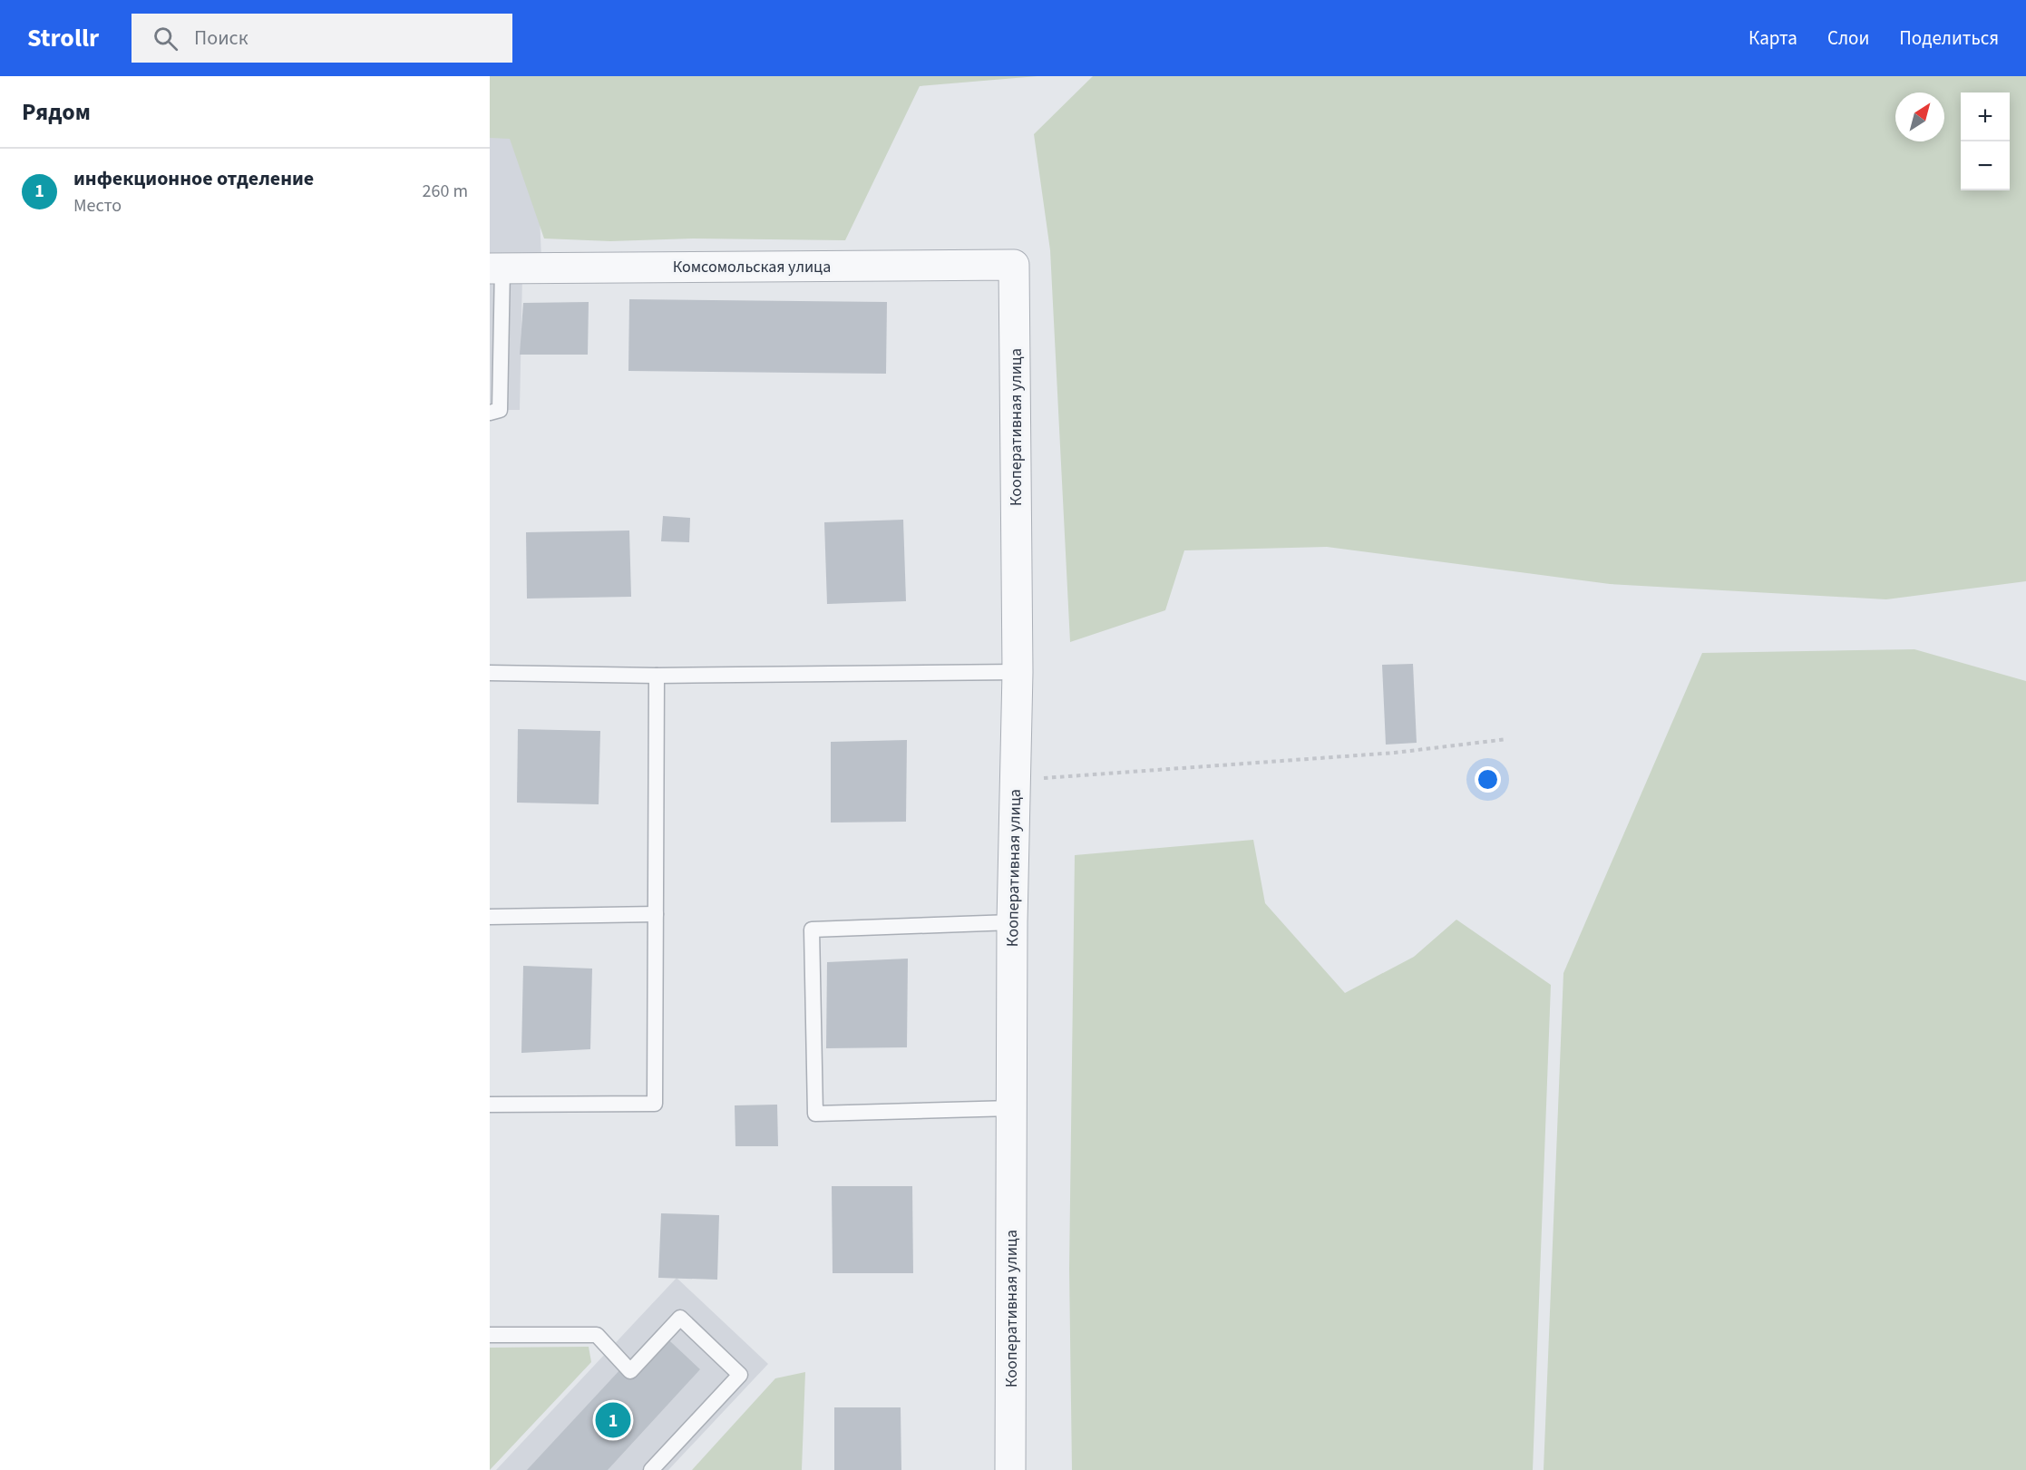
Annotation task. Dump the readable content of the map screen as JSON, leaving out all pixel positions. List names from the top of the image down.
{
  "streets": {
    "street": ["Комсомольская улица", "Кооперативная улица"]
  },
  "crossings": [
    ["Комсомольская улица", "Кооперативная улица"]
  ],
  "north": "top right",
  "page": {
    "header": "Strollr",
    "search": "Поиск",
    "nav": ["Карта", "Слои", "Поделиться"],
    "heading": "Рядом",
    "map_buttons": ["+", "−"],
    "list": [
      {
        "mark": "1",
        "name": "инфекционное отделение",
        "note": "Место",
        "value": "260 m"
      }
    ],
    "pins": "1"
  }
}
